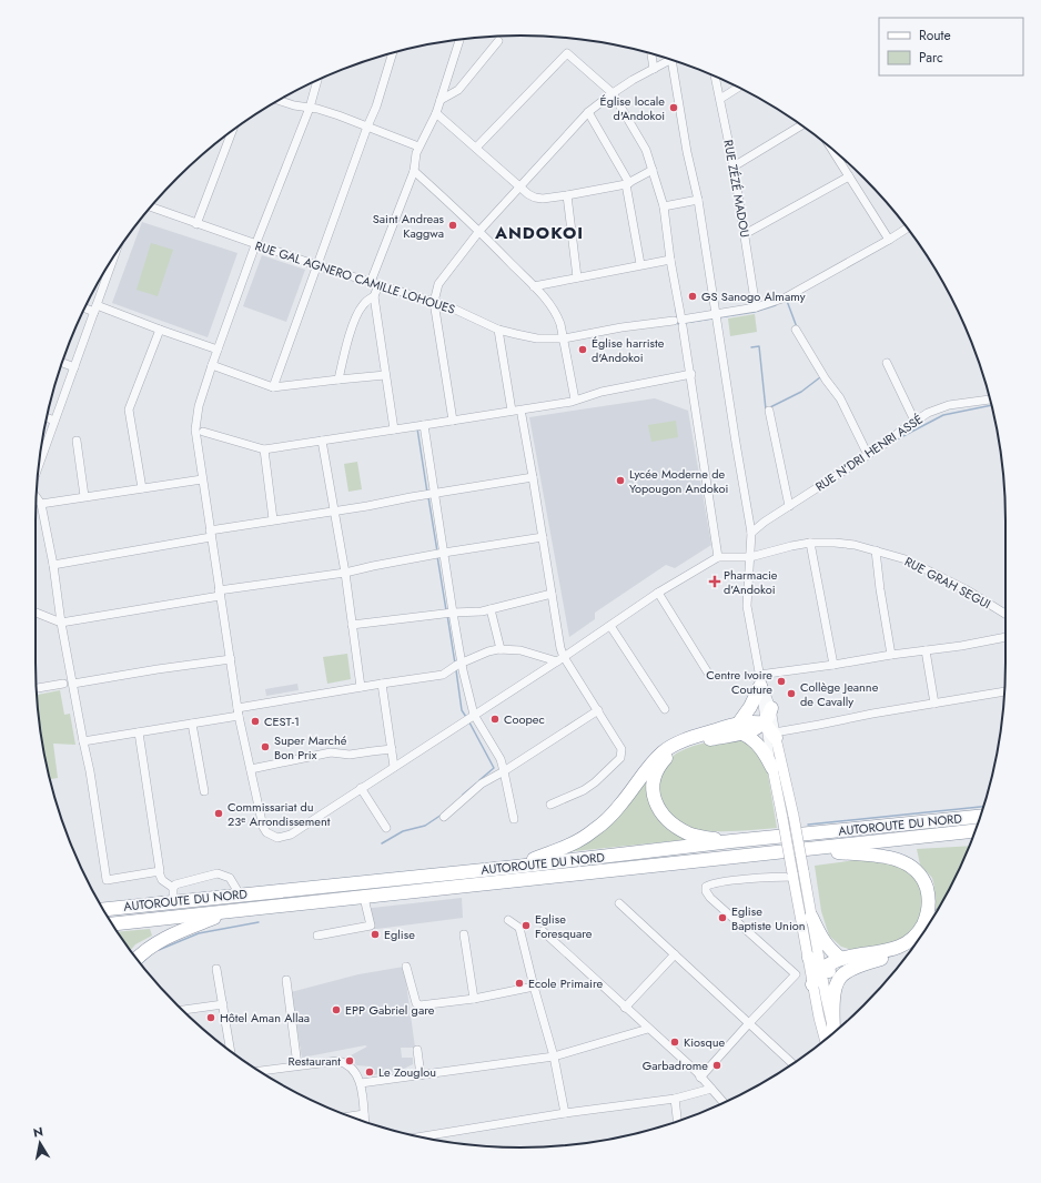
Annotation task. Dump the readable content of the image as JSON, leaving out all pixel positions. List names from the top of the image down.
{
  "streets": {
    "highway": ["AUTOROUTE DU NORD"],
    "street": [
      "RUE ZÉZÉ MADOU",
      "RUE GAL AGNERO CAMILLE LOHOUES",
      "RUE N’DRI HENRI ASSÉ",
      "RUE GRAH SEGUI"
    ]
  },
  "crossings": [
    ["RUE ZÉZÉ MADOU", "RUE GAL AGNERO CAMILLE LOHOUES"]
  ],
  "districts": ["ANDOKOI"],
  "places": {
    "other": [
      "Église locale d'Andokoi",
      "Saint Andreas Kaggwa",
      "GS Sanogo Almamy",
      "Église harriste d'Andokoi",
      "Lycée Moderne de Yopougon Andokoi",
      "Centre Ivoire Couture",
      "Collège Jeanne de Cavally",
      "Coopec",
      "CEST-1",
      "Super Marché Bon Prix",
      "Commissariat du 23ᵉ Arrondissement",
      "Eglise Baptiste Union",
      "Eglise Foresquare",
      "Eglise",
      "Ecole Primaire",
      "EPP Gabriel gare",
      "Hôtel Aman Allaa",
      "Kiosque",
      "Restaurant",
      "Garbadrome",
      "Le Zouglou"
    ],
    "health": ["Pharmacie d’Andokoi"]
  },
  "legend": ["Route", "Parc"],
  "north": "top"
}
